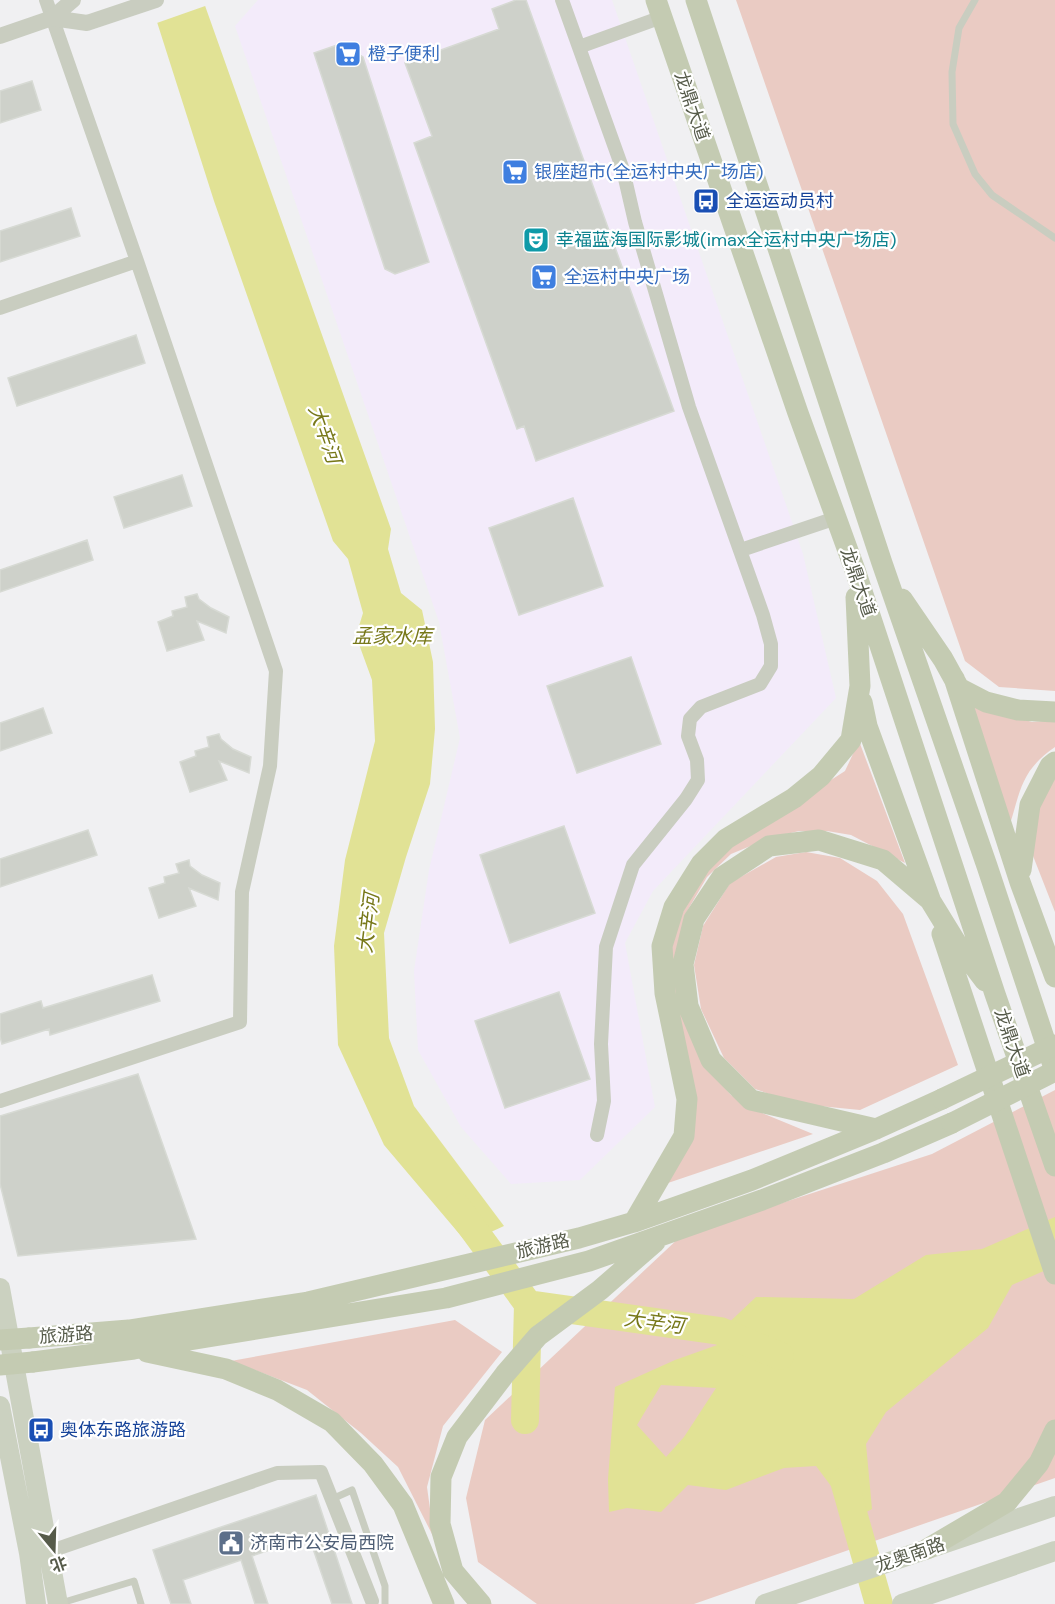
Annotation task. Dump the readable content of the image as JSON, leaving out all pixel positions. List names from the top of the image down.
{
  "streets": {
    "main road": ["龙鼎大道", "旅游路", "龙奥南路"]
  },
  "crossings": [
    ["龙鼎大道", "旅游路"]
  ],
  "water": ["大辛河", "孟家水库"],
  "places": {
    "supermarket": ["橙子便利", "银座超市(全运村中央广场店)", "全运村中央广场"],
    "bus stop": ["全运运动员村", "奥体东路旅游路"],
    "theatre": ["幸福蓝海国际影城(imax全运村中央广场店)"],
    "public building": ["济南市公安局西院"]
  },
  "north": "bottom"
}
